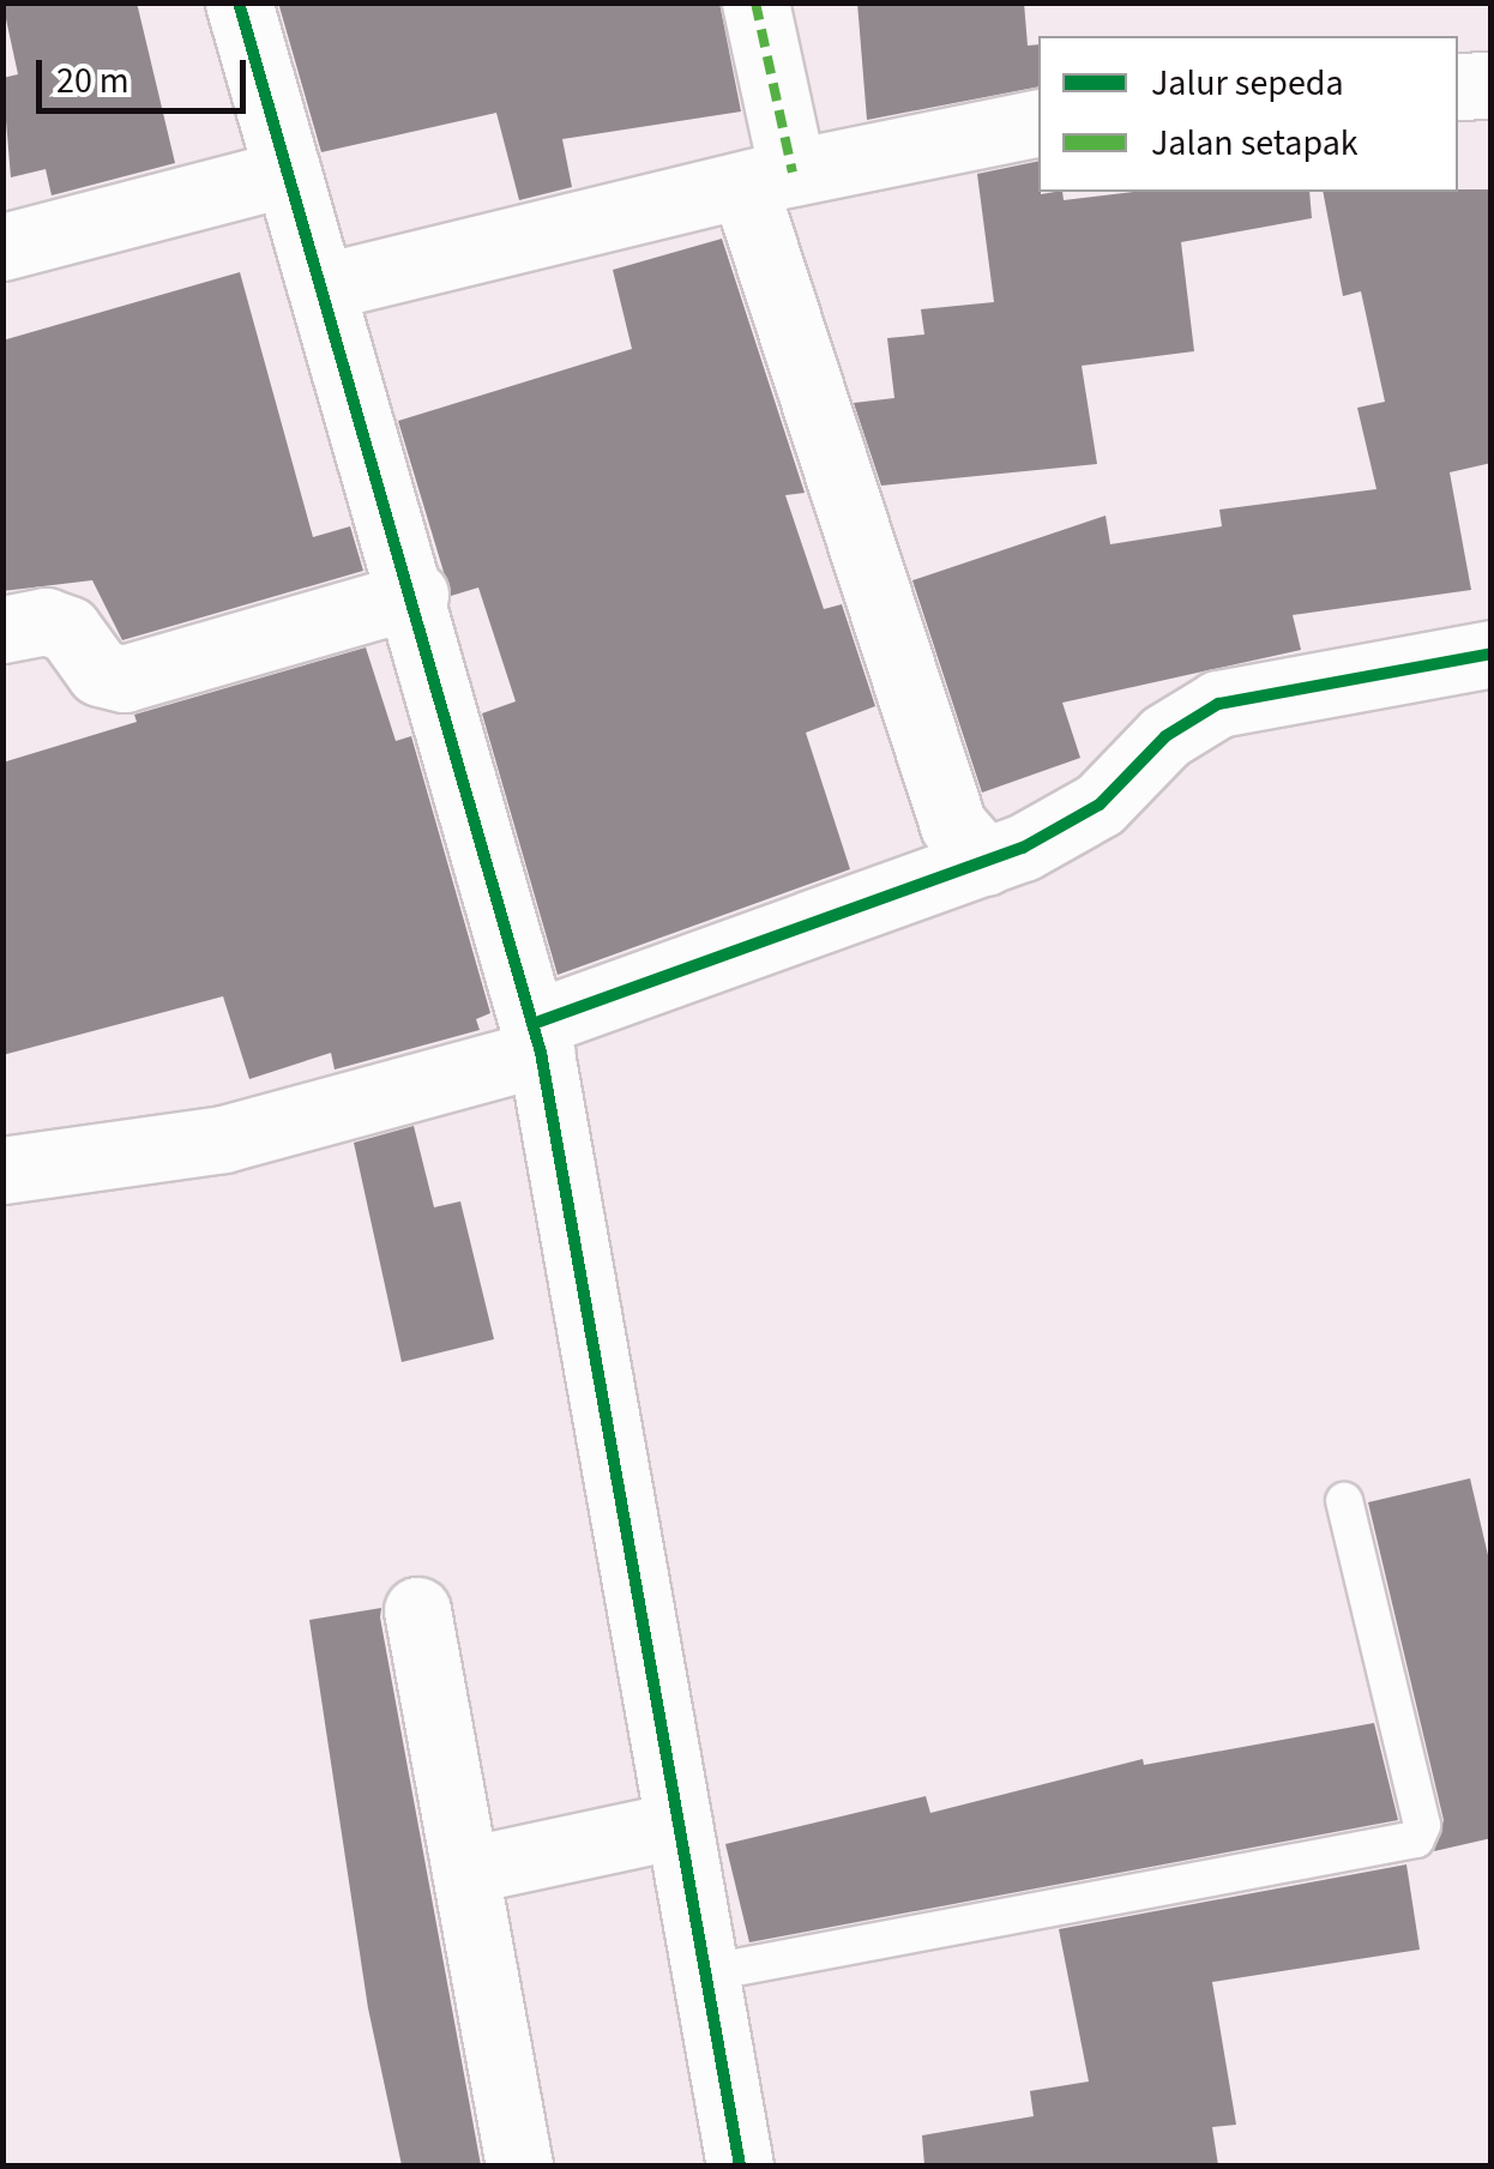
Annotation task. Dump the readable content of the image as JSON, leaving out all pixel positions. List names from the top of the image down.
{
  "legend": ["Jalur sepeda", "Jalan setapak"],
  "scale_bar": "20 m"
}
